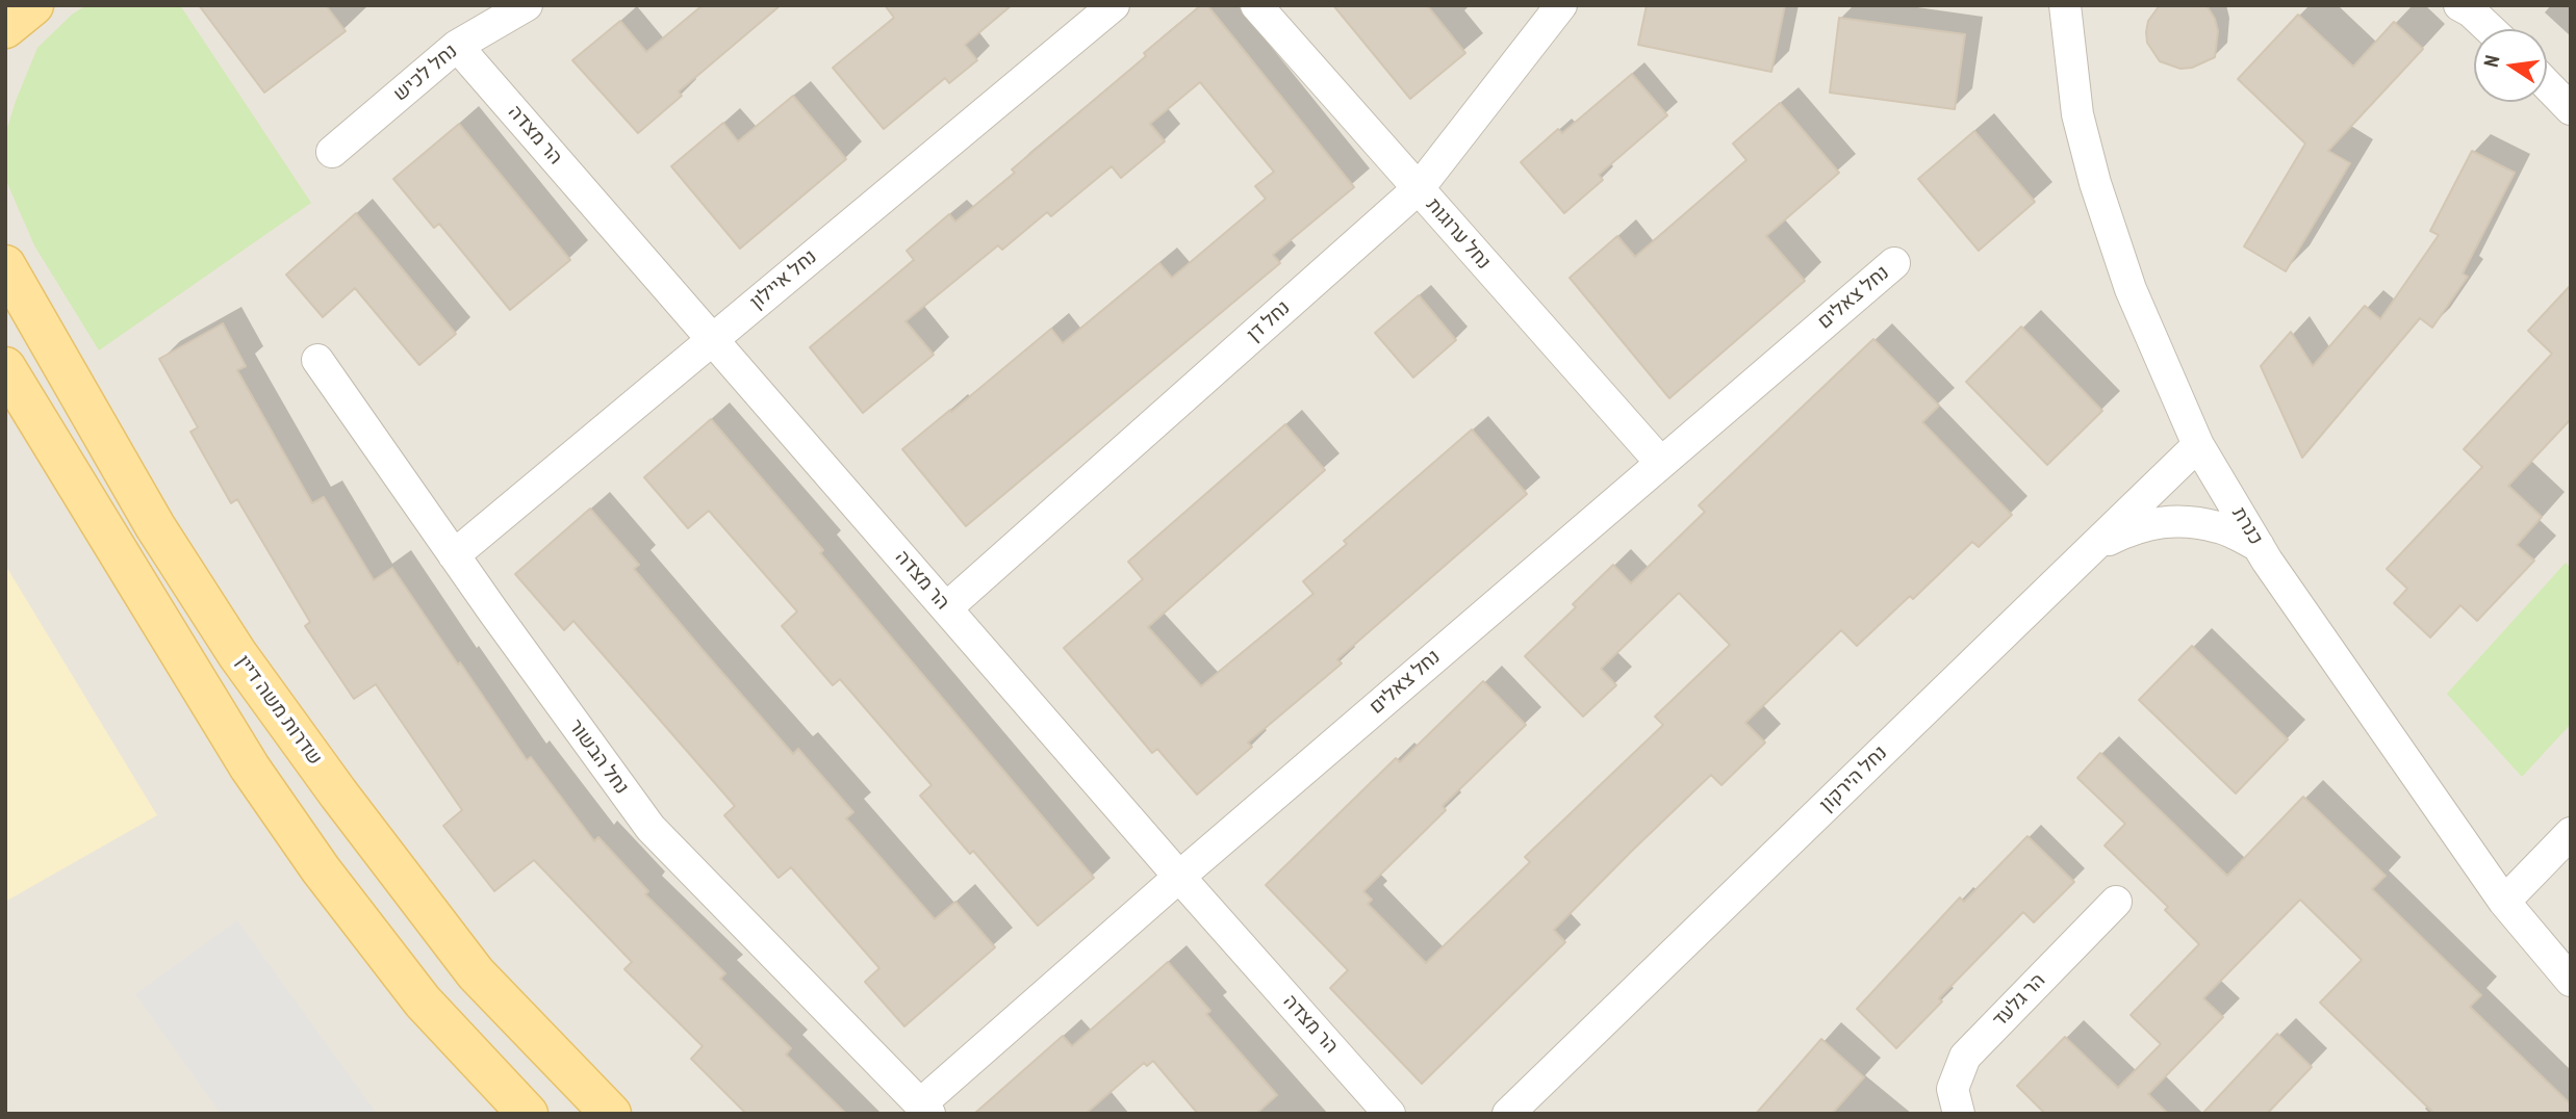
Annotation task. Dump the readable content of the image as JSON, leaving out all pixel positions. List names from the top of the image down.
{
  "streets": {
    "main road": ["שדרות משה דיין"],
    "street": [
      "נחל לכיש",
      "הר מצדה",
      "נחל ערוגות",
      "נחל איילון",
      "נחל צאלים",
      "נחל דן",
      "כנרת",
      "נחל הבשור",
      "נחל הירקון",
      "הר גלעד"
    ]
  },
  "crossings": [
    ["נחל לכיש", "הר מצדה"],
    ["הר מצדה", "נחל איילון"],
    ["הר מצדה", "נחל צאלים"],
    ["הר מצדה", "נחל דן"],
    ["נחל ערוגות", "נחל צאלים"],
    ["נחל ערוגות", "נחל דן"],
    ["נחל איילון", "נחל הבשור"],
    ["נחל צאלים", "נחל הבשור"],
    ["כנרת", "נחל הירקון"]
  ],
  "north": "left"
}
